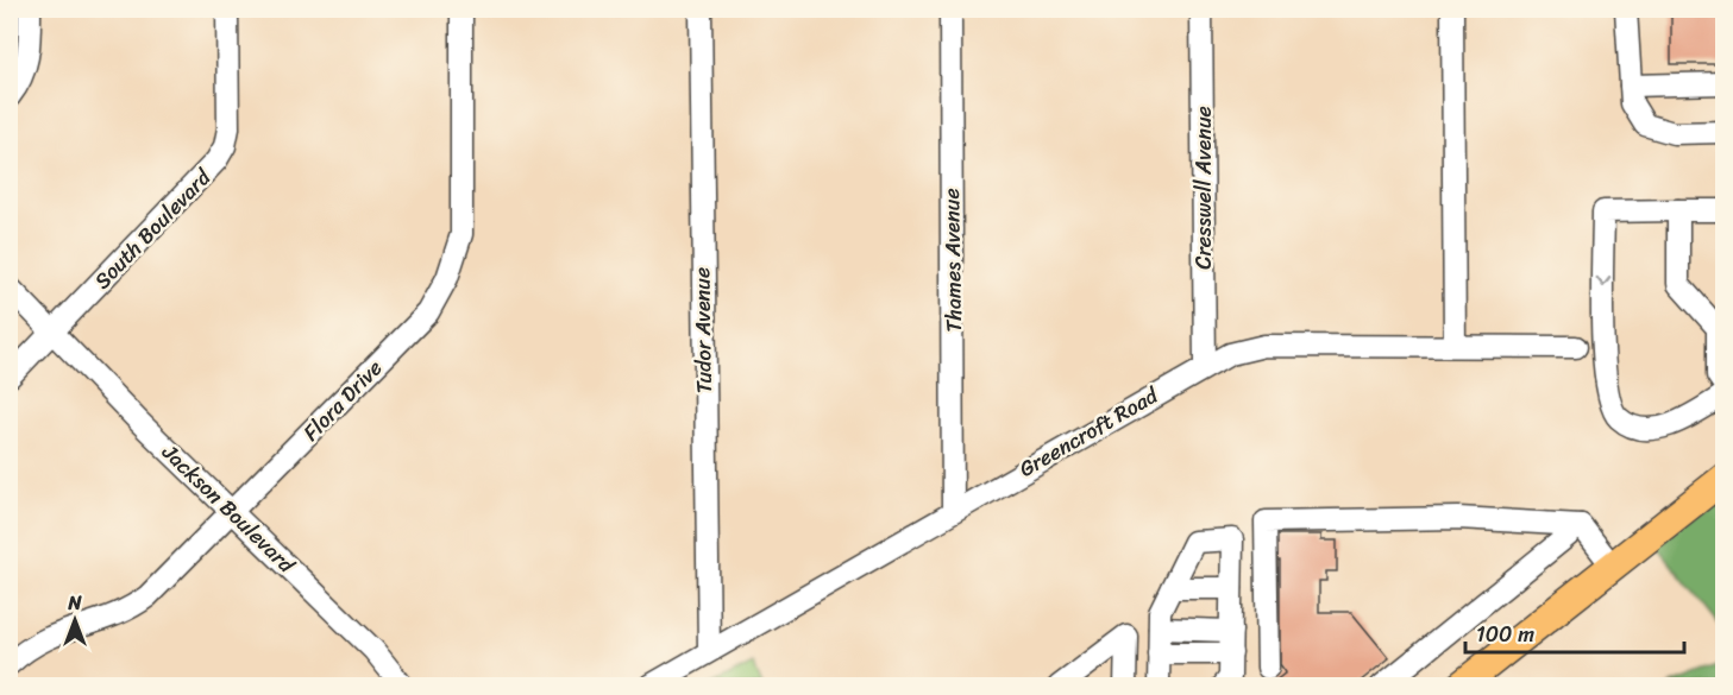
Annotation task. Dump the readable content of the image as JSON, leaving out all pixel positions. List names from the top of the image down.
{
  "streets": {
    "street": [
      "Cresswell Avenue",
      "South Boulevard",
      "Thames Avenue",
      "Tudor Avenue",
      "Flora Drive",
      "Greencroft Road",
      "Jackson Boulevard"
    ]
  },
  "crossings": [
    ["Cresswell Avenue", "Greencroft Road"],
    ["South Boulevard", "Jackson Boulevard"],
    ["Thames Avenue", "Greencroft Road"],
    ["Tudor Avenue", "Greencroft Road"],
    ["Flora Drive", "Jackson Boulevard"]
  ],
  "scale_bar": "100 m",
  "north": "top"
}
